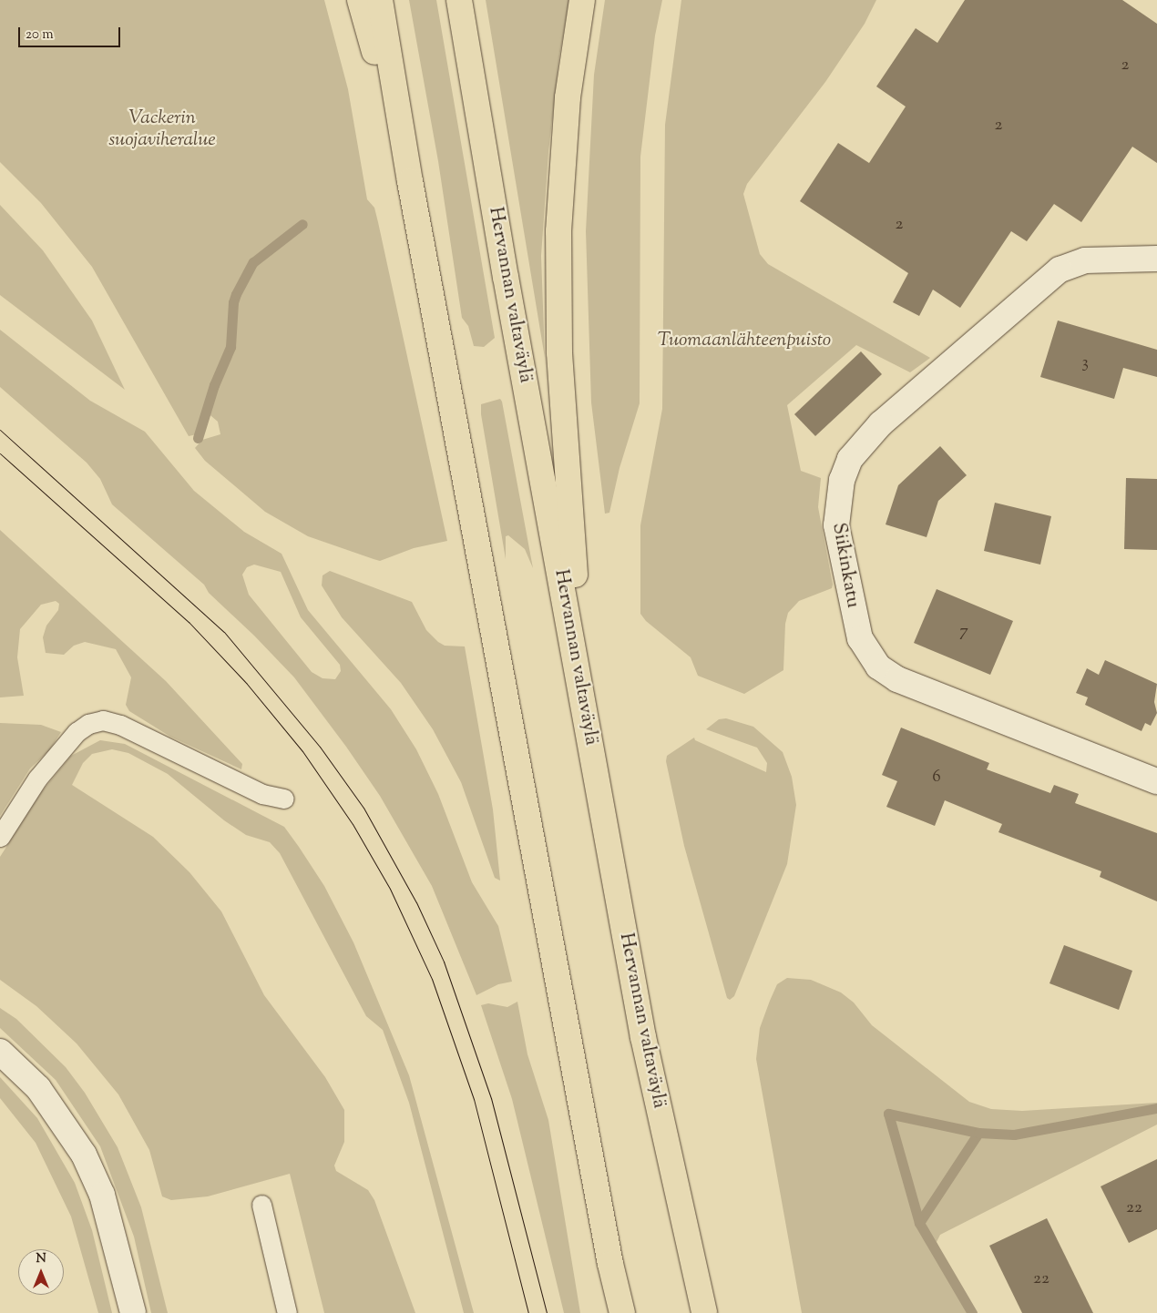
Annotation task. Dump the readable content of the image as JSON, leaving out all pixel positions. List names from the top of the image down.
{
  "streets": {
    "highway": ["Hervannan valtaväylä"],
    "street": ["Siikinkatu"]
  },
  "parks": ["Vackerin suojaviheralue", "Tuomaanlähteenpuisto"],
  "house_numbers": [
    "2",
    "2",
    "2",
    "3",
    "7",
    "6",
    "22",
    "22"
  ],
  "scale_bar": "20 m",
  "north": "top"
}
